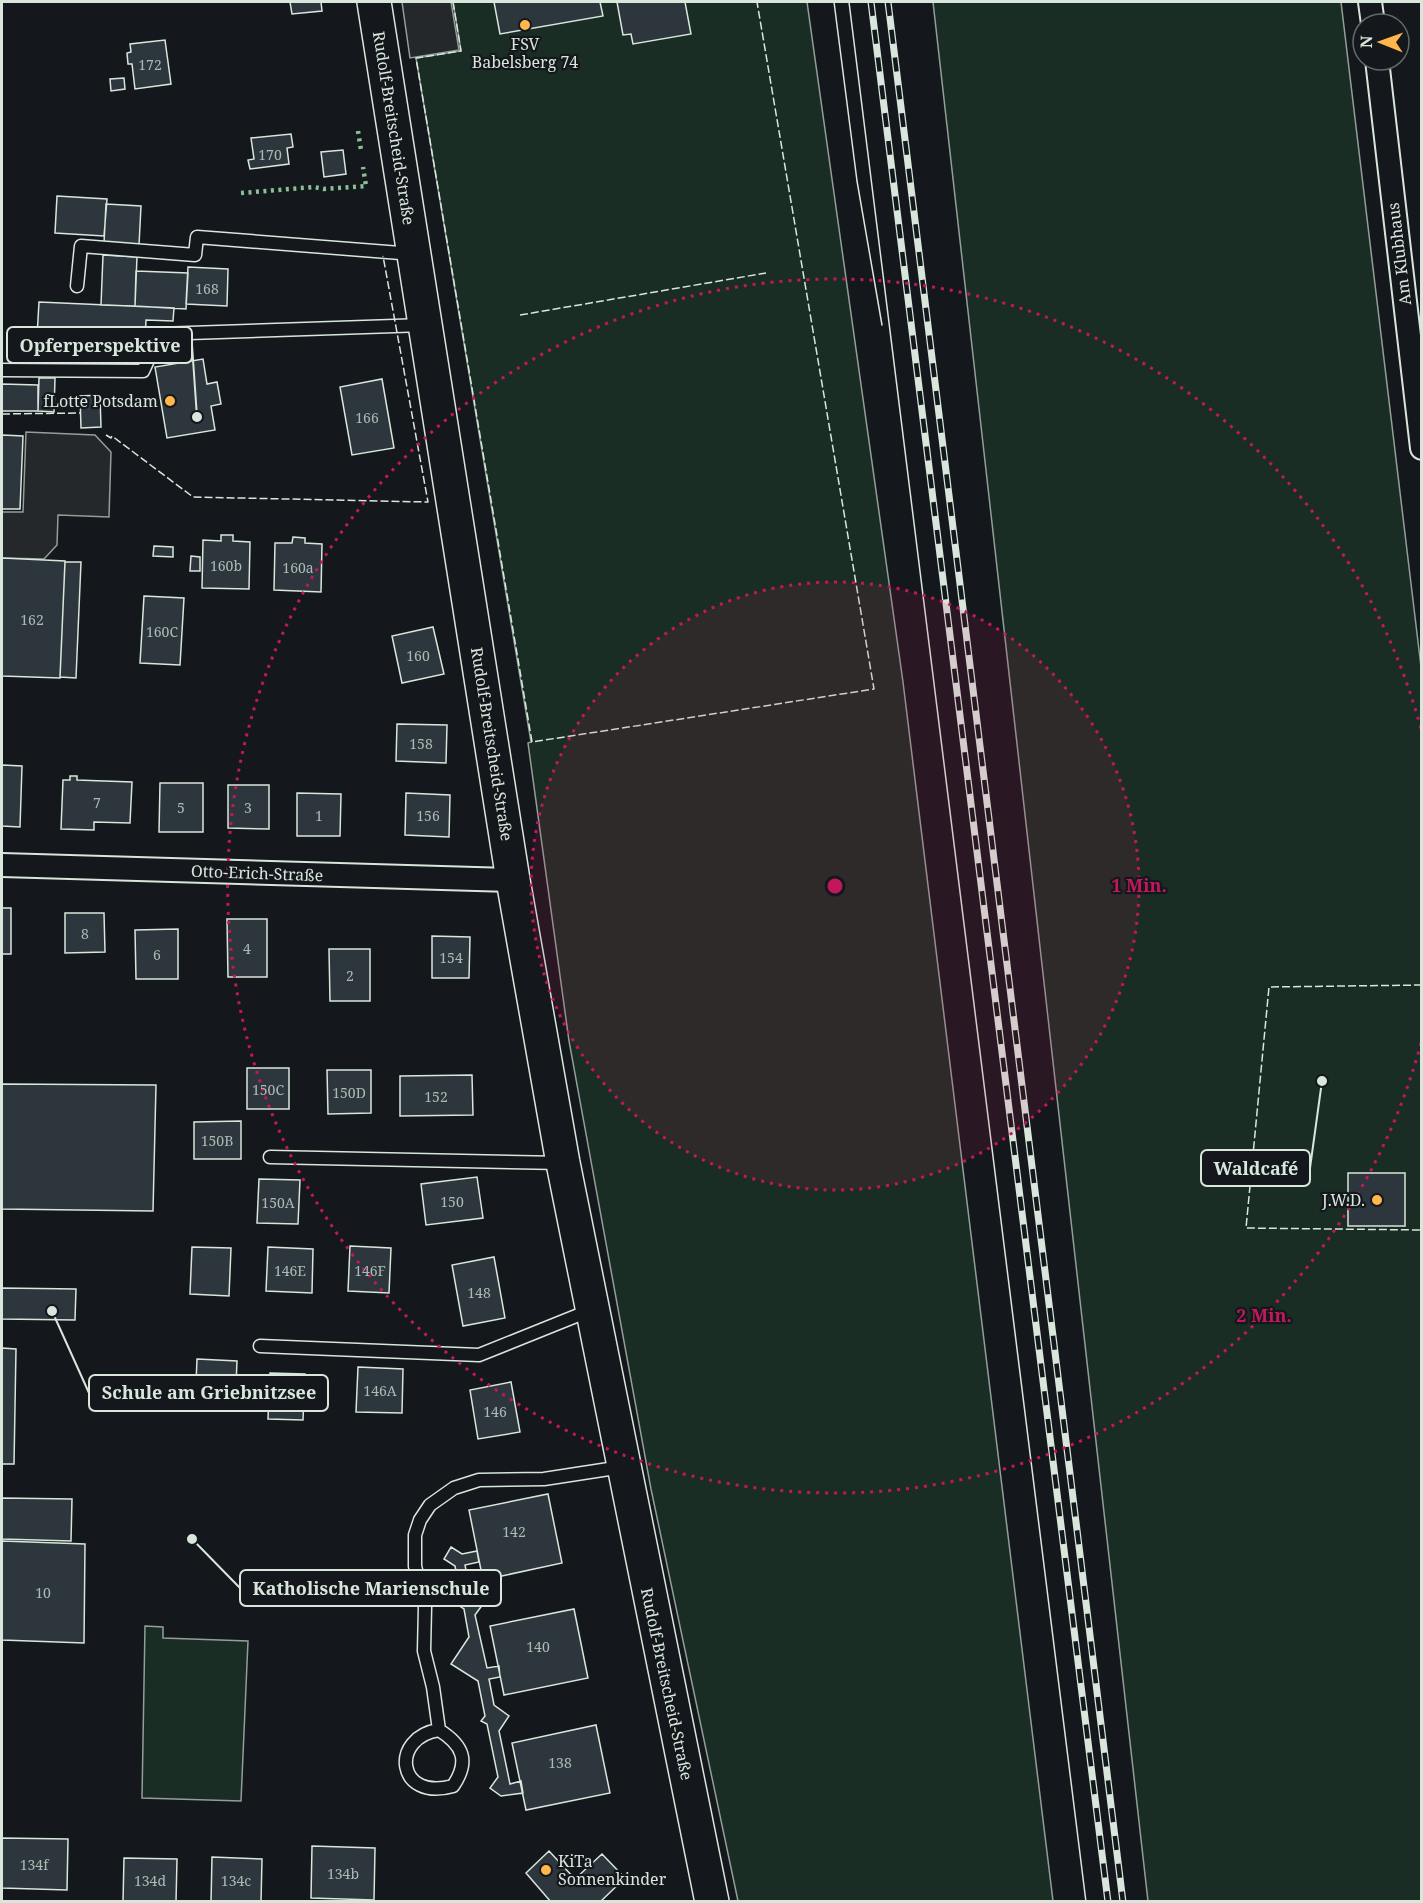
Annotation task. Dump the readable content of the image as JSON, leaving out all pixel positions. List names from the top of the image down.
{
  "streets": {
    "street": ["Rudolf-Breitscheid-Straße", "Am Klubhaus", "Otto-Erich-Straße"]
  },
  "crossings": [
    ["Rudolf-Breitscheid-Straße", "Otto-Erich-Straße"]
  ],
  "places": [
    "FSV Babelsberg 74",
    "fLotte Potsdam",
    "Opferperspektive",
    "Waldcafé",
    "J.W.D.",
    "Schule am Griebnitzsee",
    "Katholische Marienschule",
    "KiTa Sonnenkinder"
  ],
  "house_numbers": [
    "172",
    "170",
    "168",
    "166",
    "160b",
    "160a",
    "162",
    "160C",
    "160",
    "158",
    "7",
    "5",
    "3",
    "1",
    "156",
    "8",
    "4",
    "6",
    "154",
    "2",
    "150C",
    "150D",
    "152",
    "150B",
    "150",
    "150A",
    "146E",
    "146F",
    "148",
    "146A",
    "146",
    "142",
    "10",
    "140",
    "138",
    "134f",
    "134b",
    "134d",
    "134c"
  ],
  "north": "left",
  "rings": ["1 Min.", "2 Min."]
}
